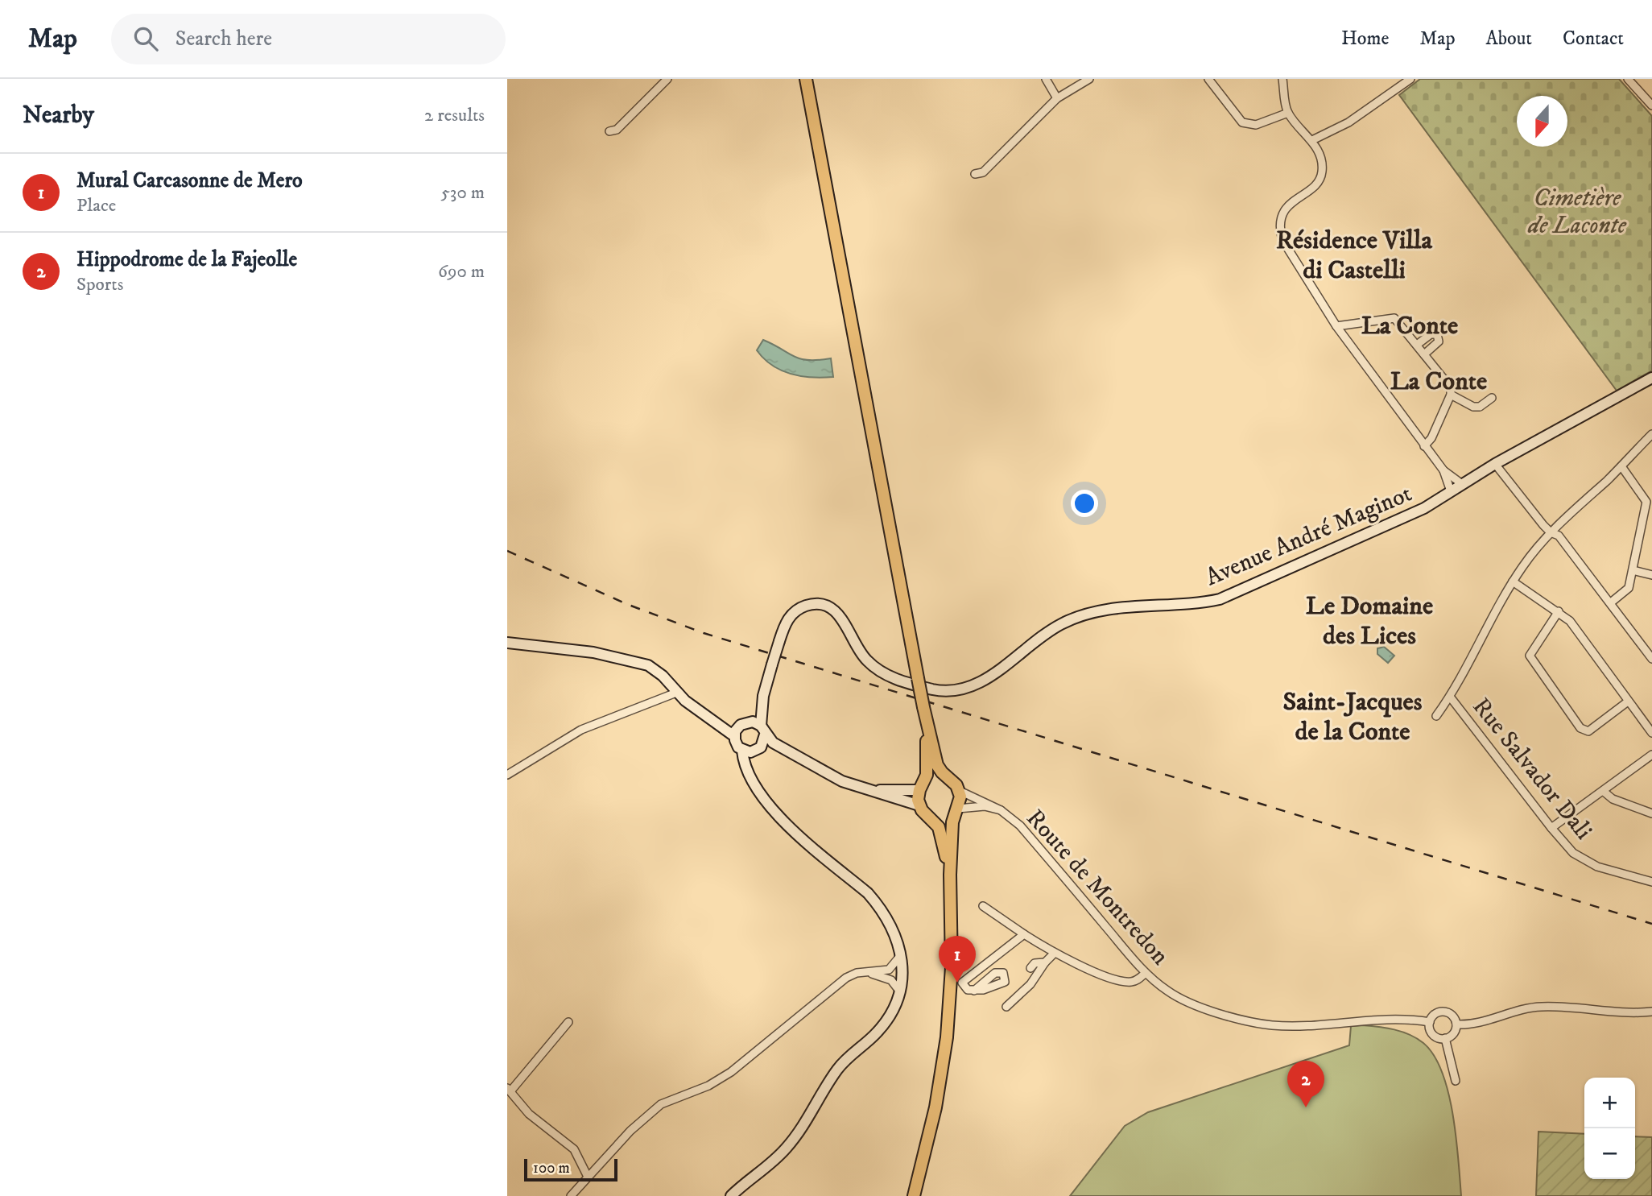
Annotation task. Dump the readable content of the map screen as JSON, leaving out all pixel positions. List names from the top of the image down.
{
  "streets": {
    "street": ["Avenue André Maginot", "Rue Salvador Dali", "Route de Montredon"]
  },
  "districts": [
    "Résidence Villa di Castelli",
    "La Conte",
    "La Conte",
    "Le Domaine des Lices",
    "Saint-Jacques de la Conte"
  ],
  "parks": ["Cimetière de Laconte"],
  "scale_bar": "100 m",
  "north": "bottom",
  "page": {
    "header": "Map",
    "search": "Search here",
    "nav": [
      "Home",
      "Map",
      "About",
      "Contact"
    ],
    "heading": ["Nearby", "2 results"],
    "list": [
      {
        "mark": "1",
        "name": "Mural Carcasonne de Mero",
        "note": "Place",
        "value": "530 m"
      },
      {
        "mark": "2",
        "name": "Hippodrome de la Fajeolle",
        "note": "Sports",
        "value": "690 m"
      }
    ],
    "pins": ["1", "2"],
    "map_buttons": ["+", "−"],
    "scale": "100 m"
  }
}
